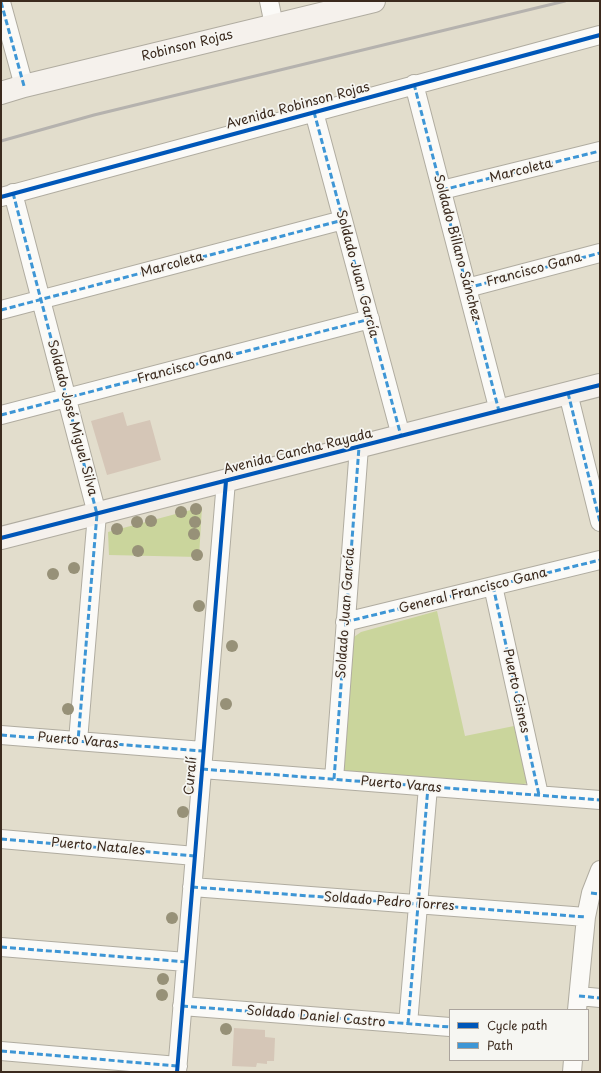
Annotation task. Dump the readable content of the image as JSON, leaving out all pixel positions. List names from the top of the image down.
{
  "streets": {
    "street": [
      "Robinson Rojas",
      "Avenida Robinson Rojas",
      "Marcoleta",
      "Soldado Billano Sánchez",
      "Francisco Gana",
      "Soldado Juan García",
      "Soldado José Miguel Silva",
      "Avenida Cancha Rayada",
      "General Francisco Gana",
      "Puerto Cisnes",
      "Puerto Varas",
      "Curalí",
      "Puerto Natales",
      "Soldado Pedro Torres",
      "Soldado Daniel Castro"
    ]
  },
  "crossings": [
    ["Avenida Robinson Rojas", "Soldado Billano Sánchez"],
    ["Avenida Robinson Rojas", "Soldado Juan García"],
    ["Avenida Robinson Rojas", "Soldado José Miguel Silva"],
    ["Marcoleta", "Soldado Billano Sánchez"],
    ["Marcoleta", "Soldado Juan García"],
    ["Marcoleta", "Soldado José Miguel Silva"],
    ["Soldado Billano Sánchez", "Francisco Gana"],
    ["Soldado Billano Sánchez", "Avenida Cancha Rayada"],
    ["Francisco Gana", "Soldado Juan García"],
    ["Francisco Gana", "Soldado José Miguel Silva"],
    ["Soldado Juan García", "Avenida Cancha Rayada"],
    ["Soldado Juan García", "General Francisco Gana"],
    ["Soldado Juan García", "Puerto Varas"],
    ["Soldado José Miguel Silva", "Avenida Cancha Rayada"],
    ["Soldado José Miguel Silva", "Puerto Varas"],
    ["Avenida Cancha Rayada", "Curalí"],
    ["General Francisco Gana", "Puerto Cisnes"],
    ["Puerto Cisnes", "Puerto Varas"],
    ["Puerto Varas", "Curalí"],
    ["Curalí", "Puerto Natales"],
    ["Curalí", "Soldado Pedro Torres"],
    ["Curalí", "Soldado Daniel Castro"]
  ],
  "legend": ["Cycle path", "Path"]
}
